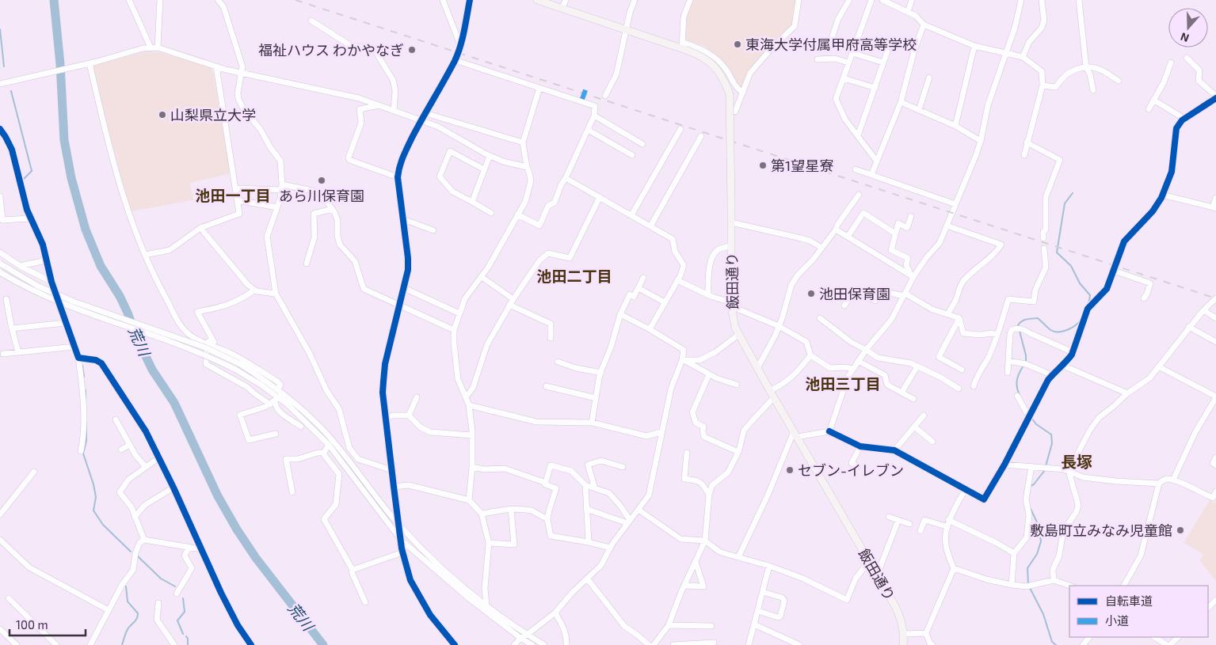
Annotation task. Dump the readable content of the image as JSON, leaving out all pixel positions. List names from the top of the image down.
{
  "streets": {
    "main road": ["飯田通り"]
  },
  "districts": [
    "池田一丁目",
    "池田二丁目",
    "池田三丁目",
    "長塚"
  ],
  "water": ["荒川"],
  "places": [
    "東海大学付属甲府高等学校",
    "福祉ハウス わかやなぎ",
    "山梨県立大学",
    "第1望星寮",
    "あら川保育園",
    "池田保育園",
    "セブン-イレブン",
    "敷島町立みなみ児童館"
  ],
  "legend": ["自転車道", "小道"],
  "scale_bar": "100 m",
  "north": "bottom"
}
